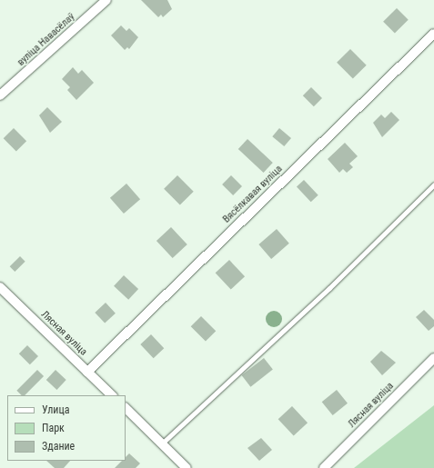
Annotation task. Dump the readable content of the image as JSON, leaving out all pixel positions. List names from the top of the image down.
{
  "streets": {
    "street": ["вуліца Навасёлаў", "Вясёлкавая вуліца", "Лясная вуліца"]
  },
  "crossings": [
    ["Вясёлкавая вуліца", "Лясная вуліца"]
  ],
  "legend": ["Улица", "Парк", "Здание"]
}
